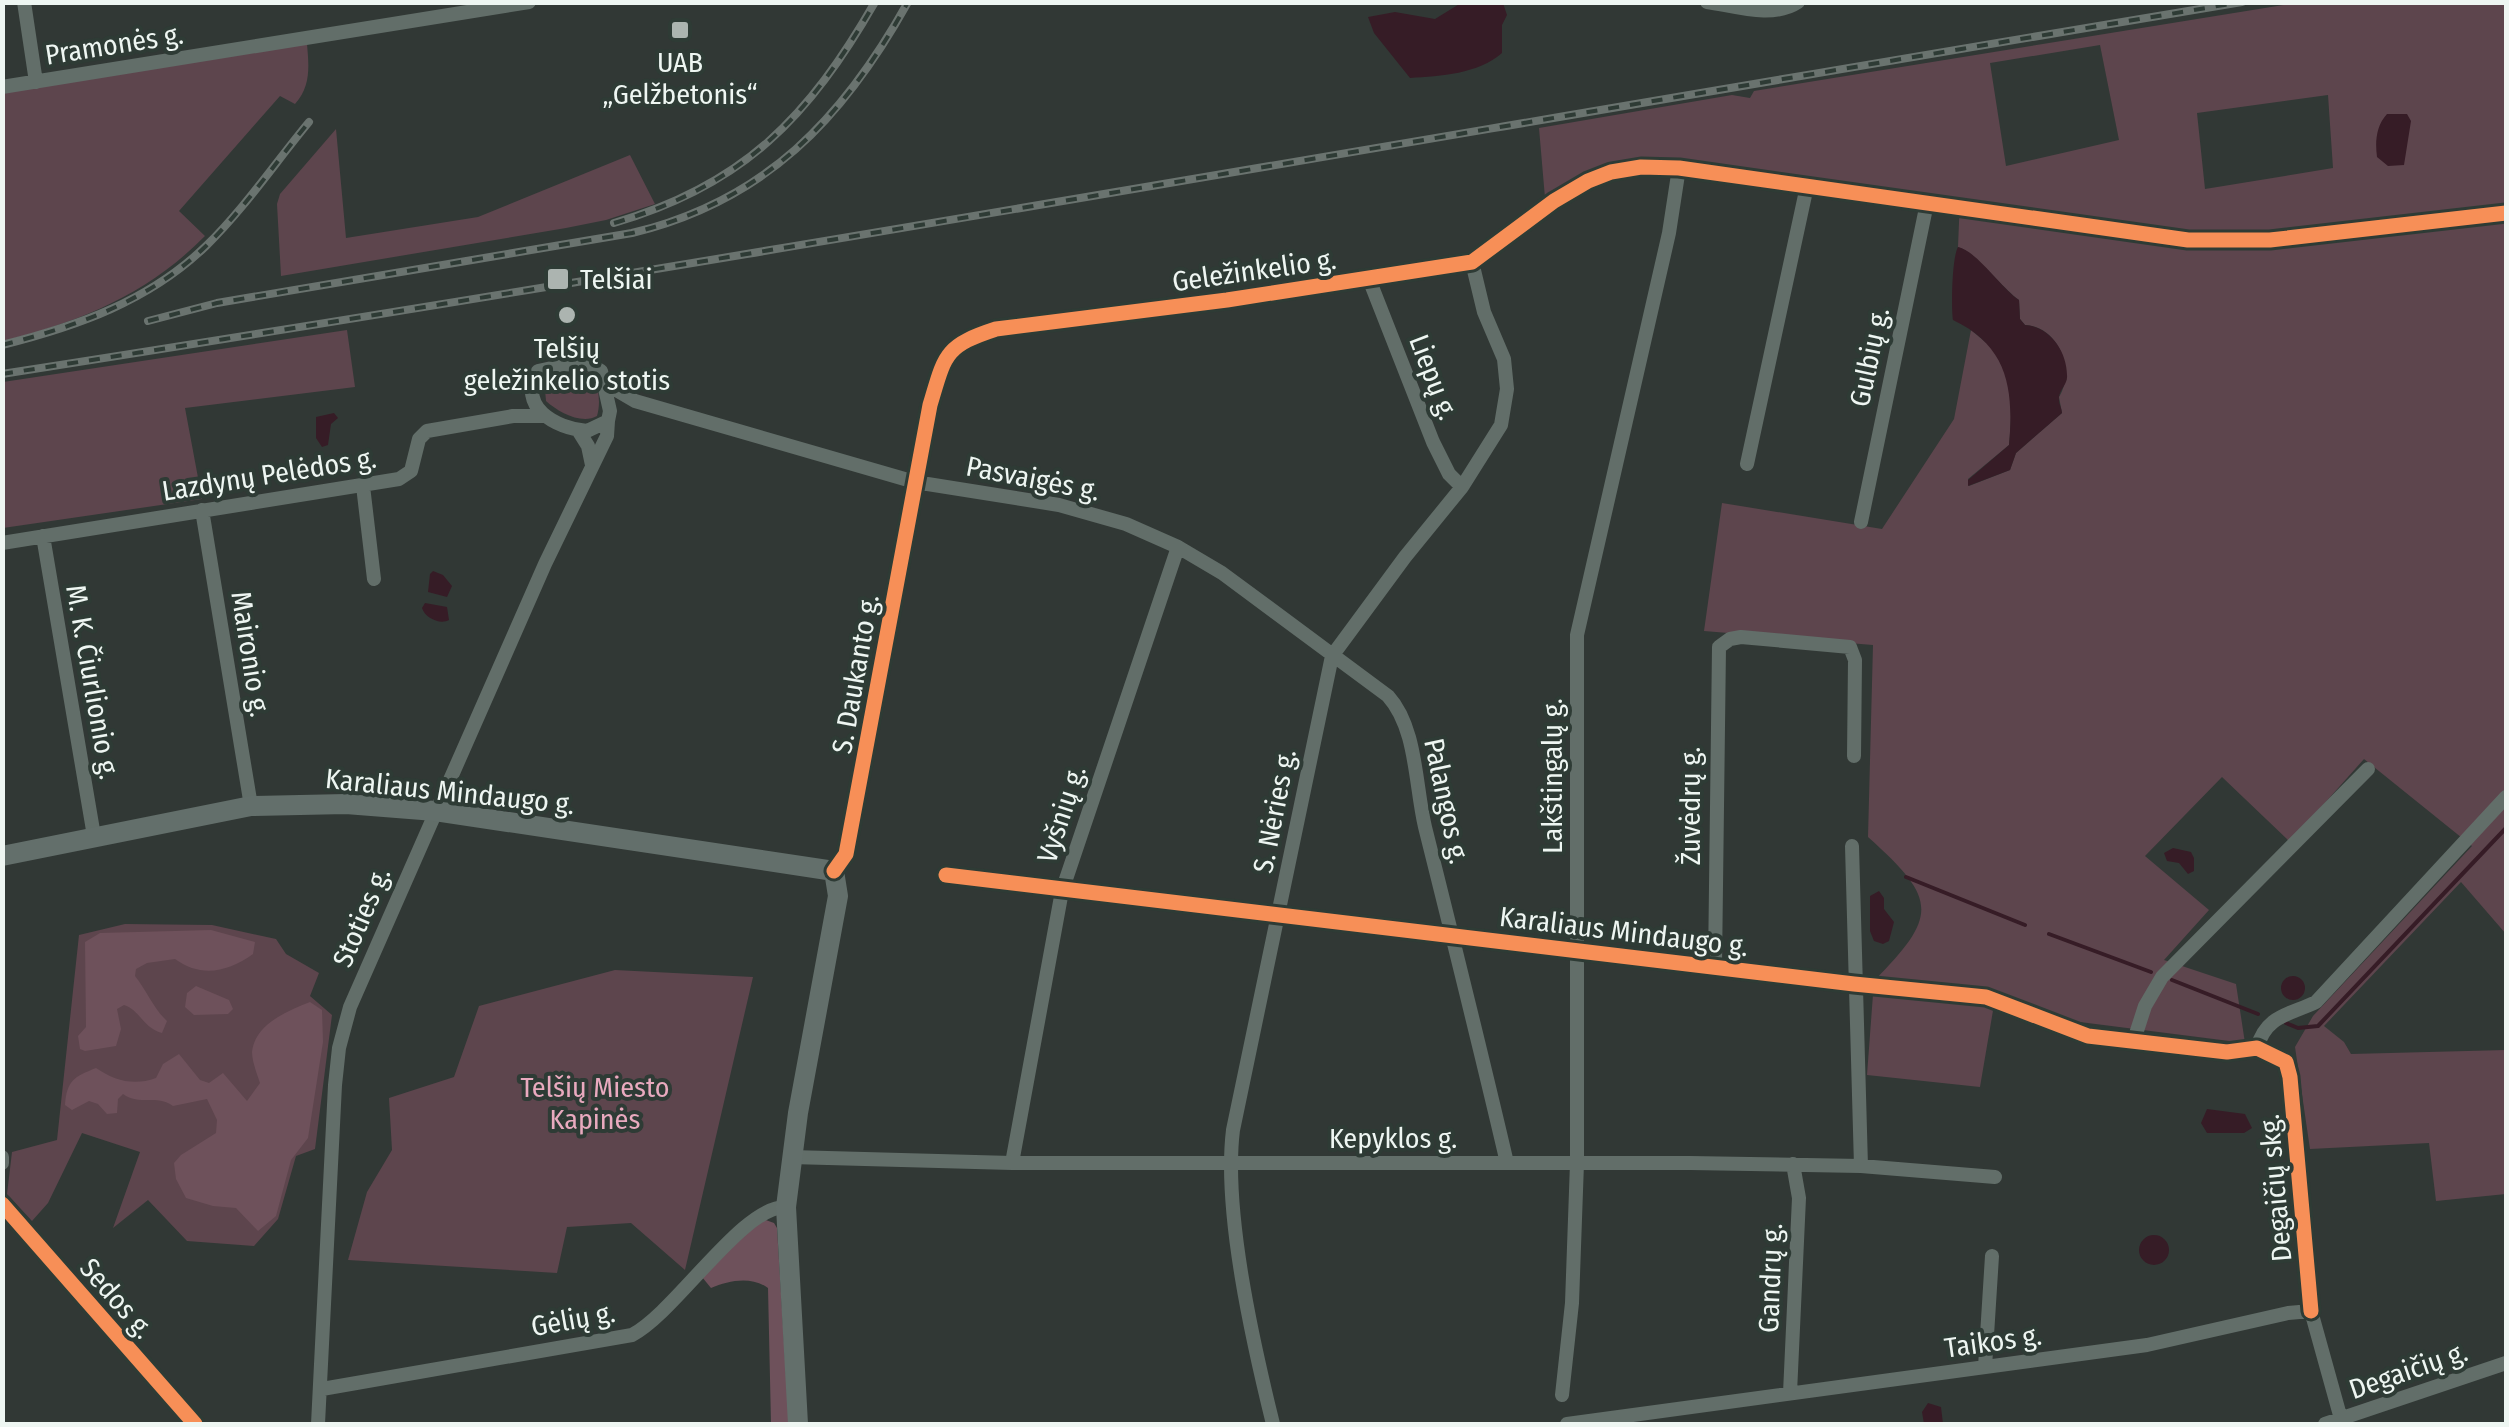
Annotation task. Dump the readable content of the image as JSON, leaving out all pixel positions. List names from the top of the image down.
{
  "streets": {
    "main road": ["S. Daukanto g.", "Karaliaus Mindaugo g."],
    "street": [
      "Pramonės g.",
      "Geležinkelio g.",
      "Gulbių g.",
      "Liepų g.",
      "Lazdynų Pelėdos g.",
      "Pasvaigės g.",
      "Maironio g.",
      "M. K. Čiurlionio g.",
      "Lakštingalų g.",
      "Palangos g.",
      "Žuvėdrų g.",
      "S. Nėries g.",
      "Vyšnių g.",
      "Stoties g.",
      "Kepyklos g.",
      "Degaičių skg.",
      "Gandrų g.",
      "Sedos g.",
      "Gėlių g.",
      "Taikos g.",
      "Degaičių g."
    ]
  },
  "crossings": [
    ["Geležinkelio g.", "Gulbių g."],
    ["Geležinkelio g.", "Liepų g."],
    ["Geležinkelio g.", "Pasvaigės g."],
    ["Geležinkelio g.", "S. Daukanto g."],
    ["Geležinkelio g.", "Lakštingalų g."],
    ["Geležinkelio g.", "S. Nėries g."],
    ["Liepų g.", "S. Nėries g."],
    ["Lazdynų Pelėdos g.", "Pasvaigės g."],
    ["Lazdynų Pelėdos g.", "Maironio g."],
    ["Lazdynų Pelėdos g.", "M. K. Čiurlionio g."],
    ["Lazdynų Pelėdos g.", "Stoties g."],
    ["Pasvaigės g.", "S. Daukanto g."],
    ["Pasvaigės g.", "Palangos g."],
    ["Pasvaigės g.", "S. Nėries g."],
    ["Pasvaigės g.", "Vyšnių g."],
    ["Pasvaigės g.", "Stoties g."],
    ["Maironio g.", "Karaliaus Mindaugo g."],
    ["S. Daukanto g.", "Karaliaus Mindaugo g."],
    ["S. Daukanto g.", "Kepyklos g."],
    ["S. Daukanto g.", "Gėlių g."],
    ["M. K. Čiurlionio g.", "Karaliaus Mindaugo g."],
    ["Lakštingalų g.", "Karaliaus Mindaugo g."],
    ["Lakštingalų g.", "Kepyklos g."],
    ["Karaliaus Mindaugo g.", "Palangos g."],
    ["Karaliaus Mindaugo g.", "Žuvėdrų g."],
    ["Karaliaus Mindaugo g.", "S. Nėries g."],
    ["Karaliaus Mindaugo g.", "Vyšnių g."],
    ["Karaliaus Mindaugo g.", "Stoties g."],
    ["Karaliaus Mindaugo g.", "Degaičių skg."],
    ["Palangos g.", "S. Nėries g."],
    ["Palangos g.", "Kepyklos g."],
    ["S. Nėries g.", "Kepyklos g."],
    ["Vyšnių g.", "Kepyklos g."],
    ["Stoties g.", "Gėlių g."],
    ["Kepyklos g.", "Gandrų g."],
    ["Degaičių skg.", "Taikos g."],
    ["Gandrų g.", "Taikos g."]
  ],
  "parks": ["Telšių Miesto Kapinės"],
  "places": {
    "transit": ["UAB „Gelžbetonis“", "Telšiai"],
    "other": ["Telšių geležinkelio stotis"]
  }
}
